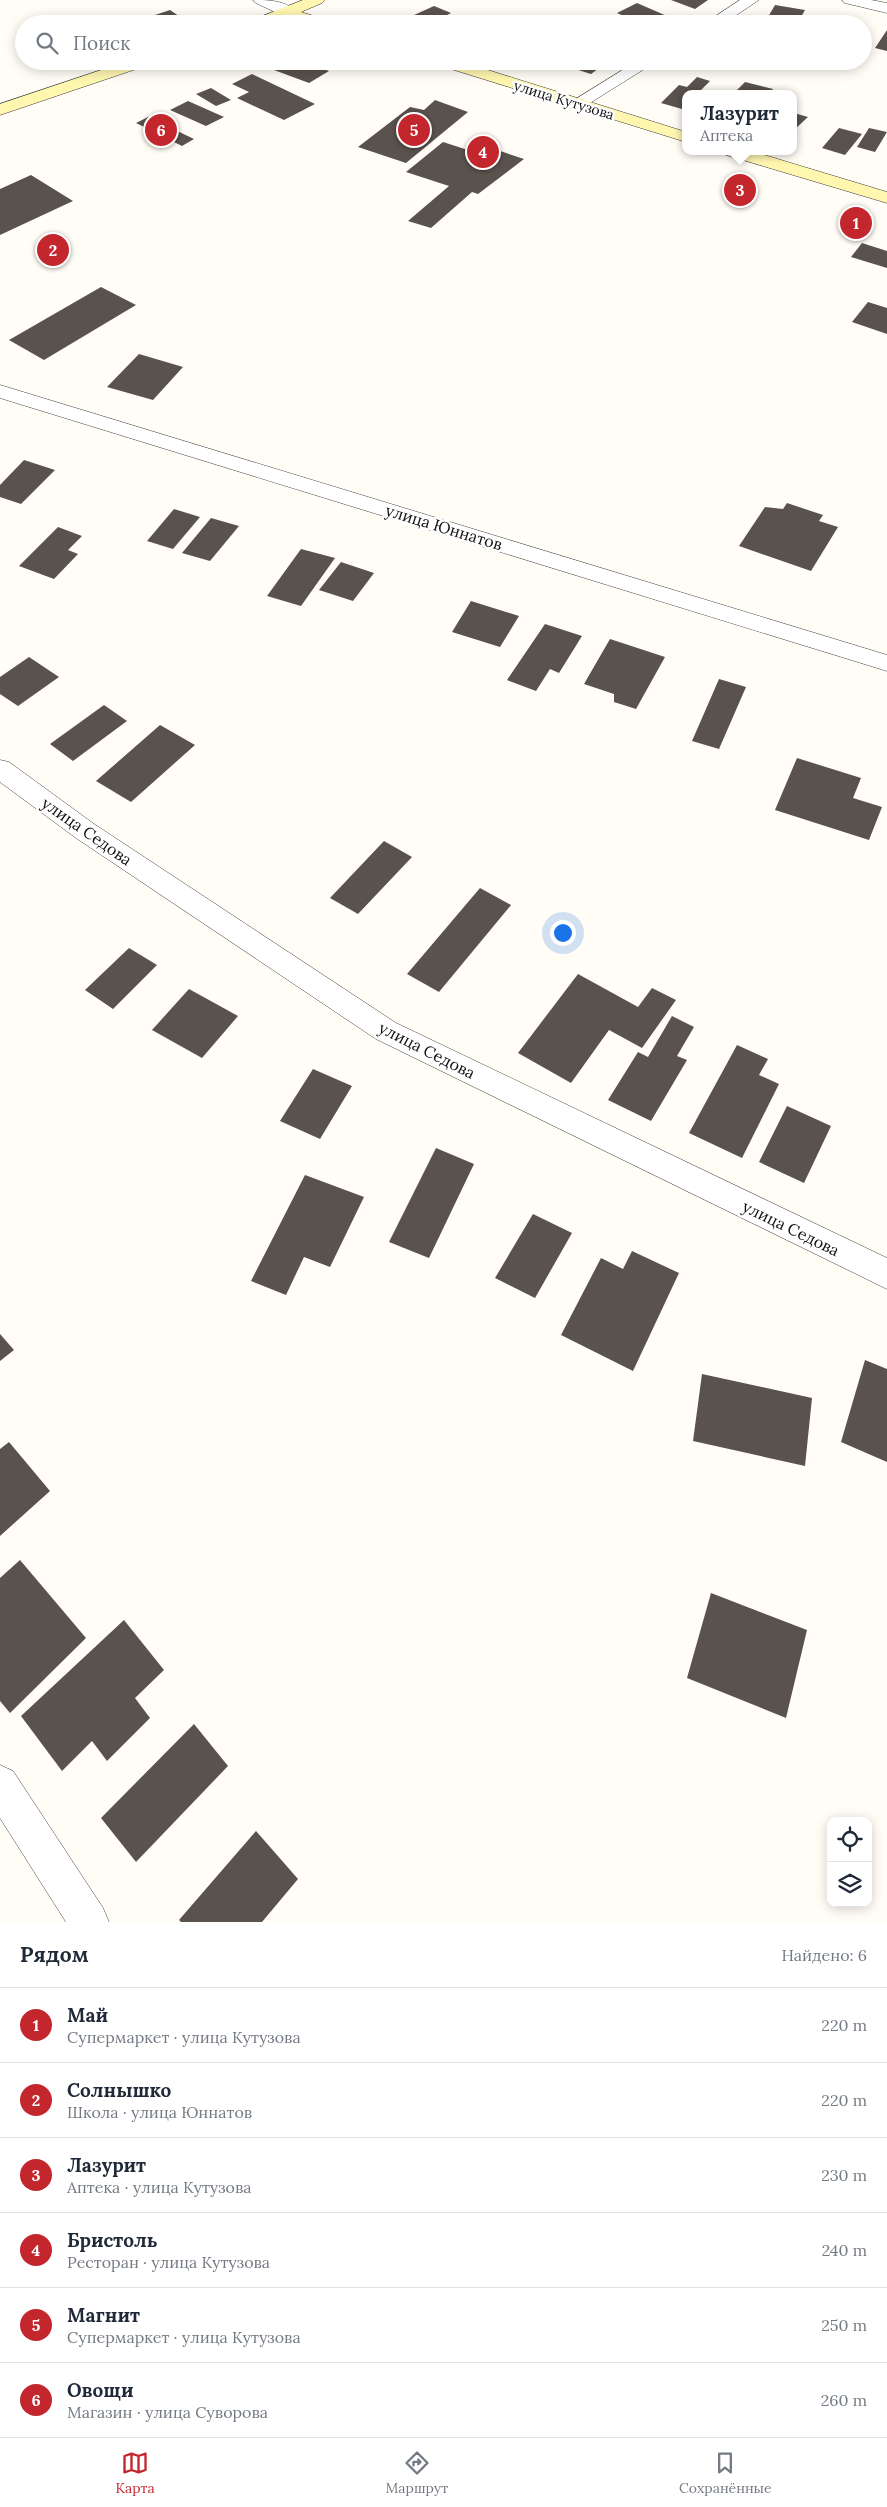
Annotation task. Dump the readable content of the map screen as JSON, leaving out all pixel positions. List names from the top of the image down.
{
  "streets": {
    "main road": ["улица Кутузова"],
    "street": ["улица Юннатов", "улица Седова"]
  },
  "page": {
    "search": "Поиск",
    "popup": ["Лазурит", "Аптека"],
    "pins": [
      "5",
      "6",
      "4",
      "3",
      "1",
      "2"
    ],
    "heading": ["Рядом", "Найдено: 6"],
    "list": [
      {
        "mark": "1",
        "name": "Май",
        "note": "Супермаркет · улица Кутузова",
        "value": "220 m"
      },
      {
        "mark": "2",
        "name": "Солнышко",
        "note": "Школа · улица Юннатов",
        "value": "220 m"
      },
      {
        "mark": "3",
        "name": "Лазурит",
        "note": "Аптека · улица Кутузова",
        "value": "230 m"
      },
      {
        "mark": "4",
        "name": "Бристоль",
        "note": "Ресторан · улица Кутузова",
        "value": "240 m"
      },
      {
        "mark": "5",
        "name": "Магнит",
        "note": "Супермаркет · улица Кутузова",
        "value": "250 m"
      },
      {
        "mark": "6",
        "name": "Овощи",
        "note": "Магазин · улица Суворова",
        "value": "260 m"
      }
    ],
    "nav": ["Карта", "Маршрут", "Сохранённые"]
  }
}
